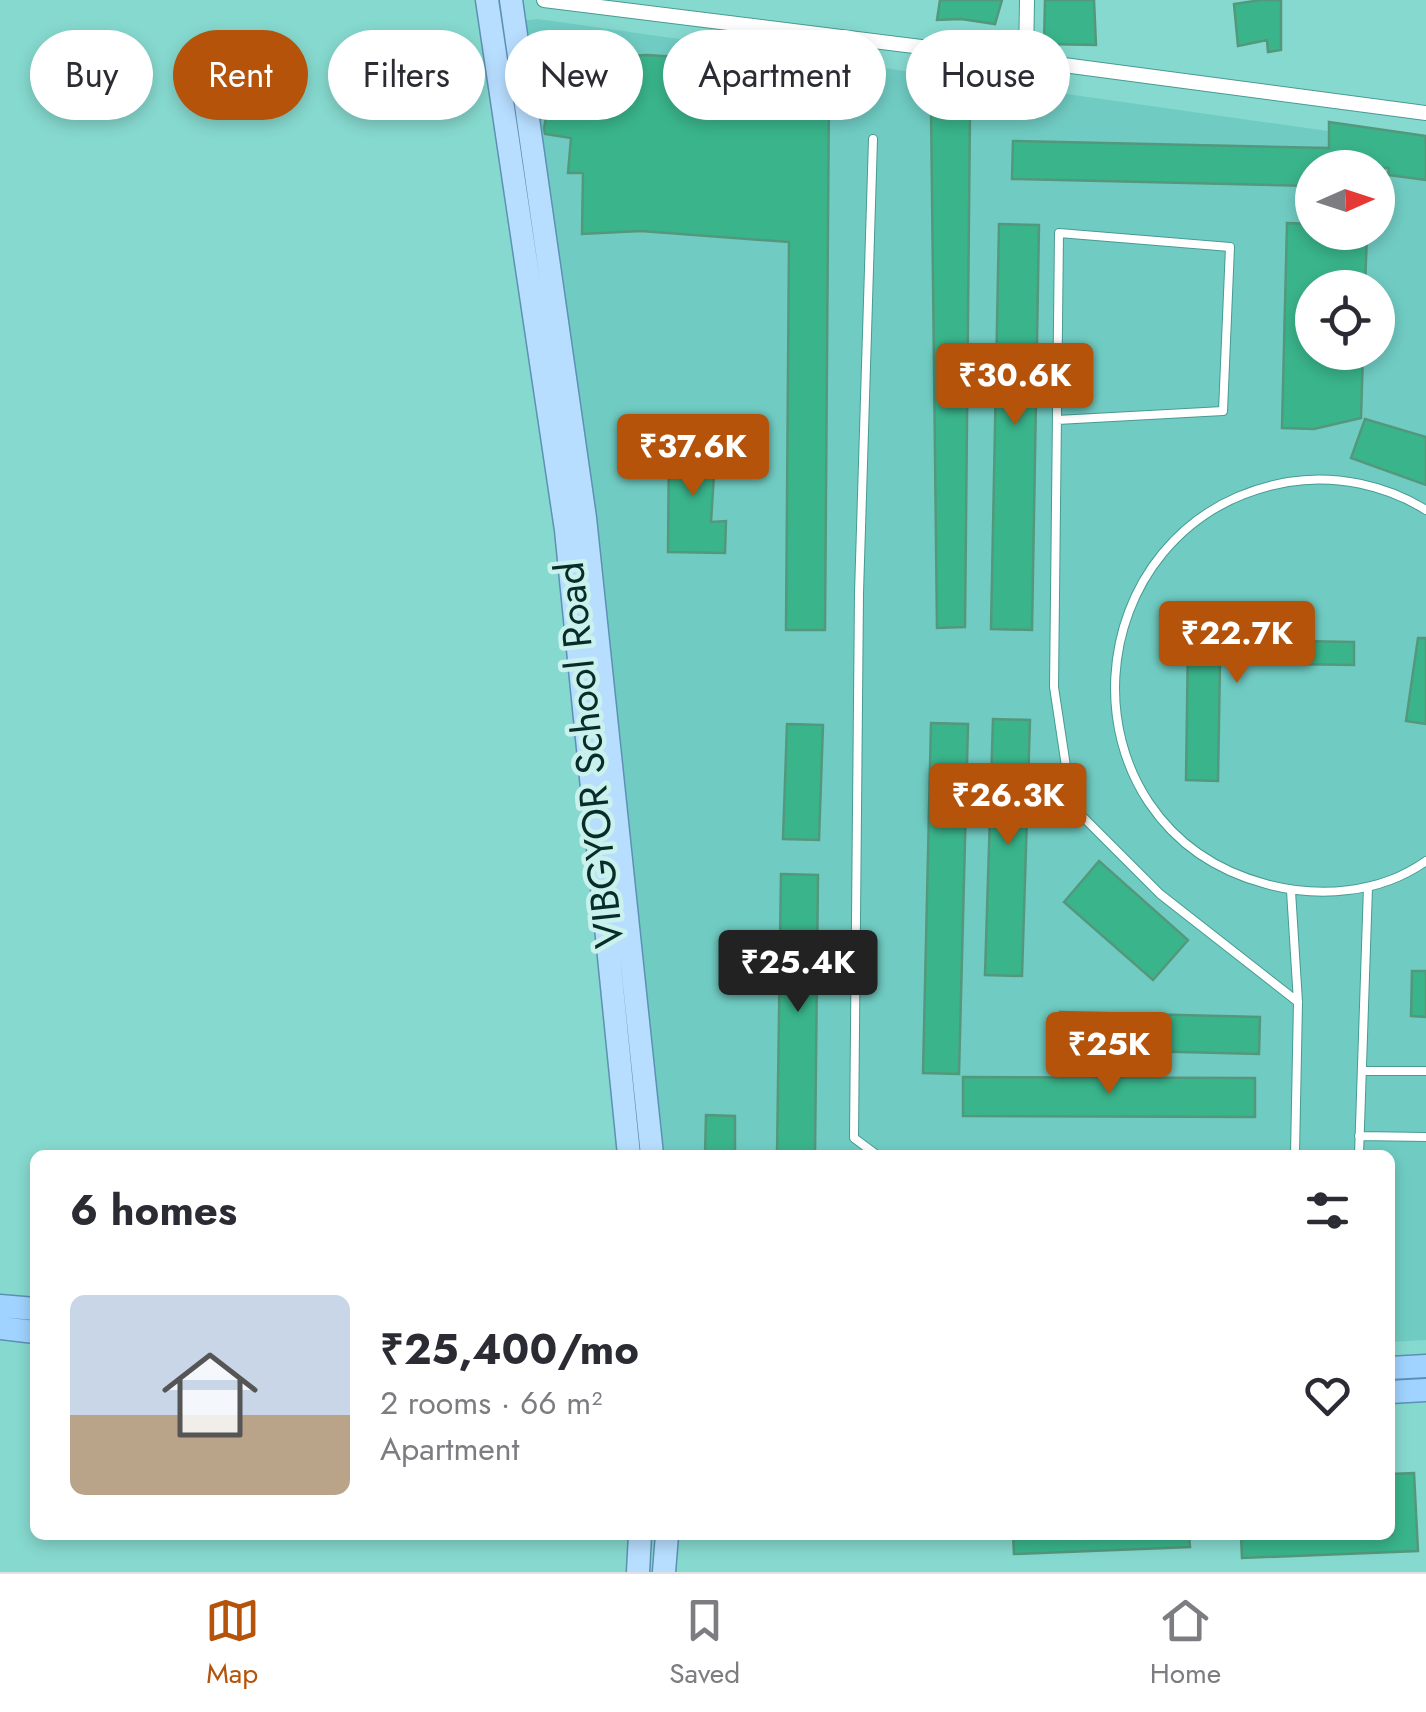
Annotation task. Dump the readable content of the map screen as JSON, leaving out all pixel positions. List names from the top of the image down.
{
  "streets": {
    "main road": ["VIBGYOR School Road"]
  },
  "north": "right",
  "page": {
    "chip": [
      "Buy",
      "Rent",
      "Filters",
      "New",
      "Apartment",
      "House"
    ],
    "price": [
      "₹30.6K",
      "₹37.6K",
      "₹22.7K",
      "₹26.3K",
      "₹25.4K",
      "₹25K"
    ],
    "heading": "6 homes",
    "list": [
      {
        "name": "₹25,400/mo",
        "note": "2 rooms · 66 m² · Apartment"
      }
    ],
    "tabs": ["Map", "Saved", "Home"]
  }
}
